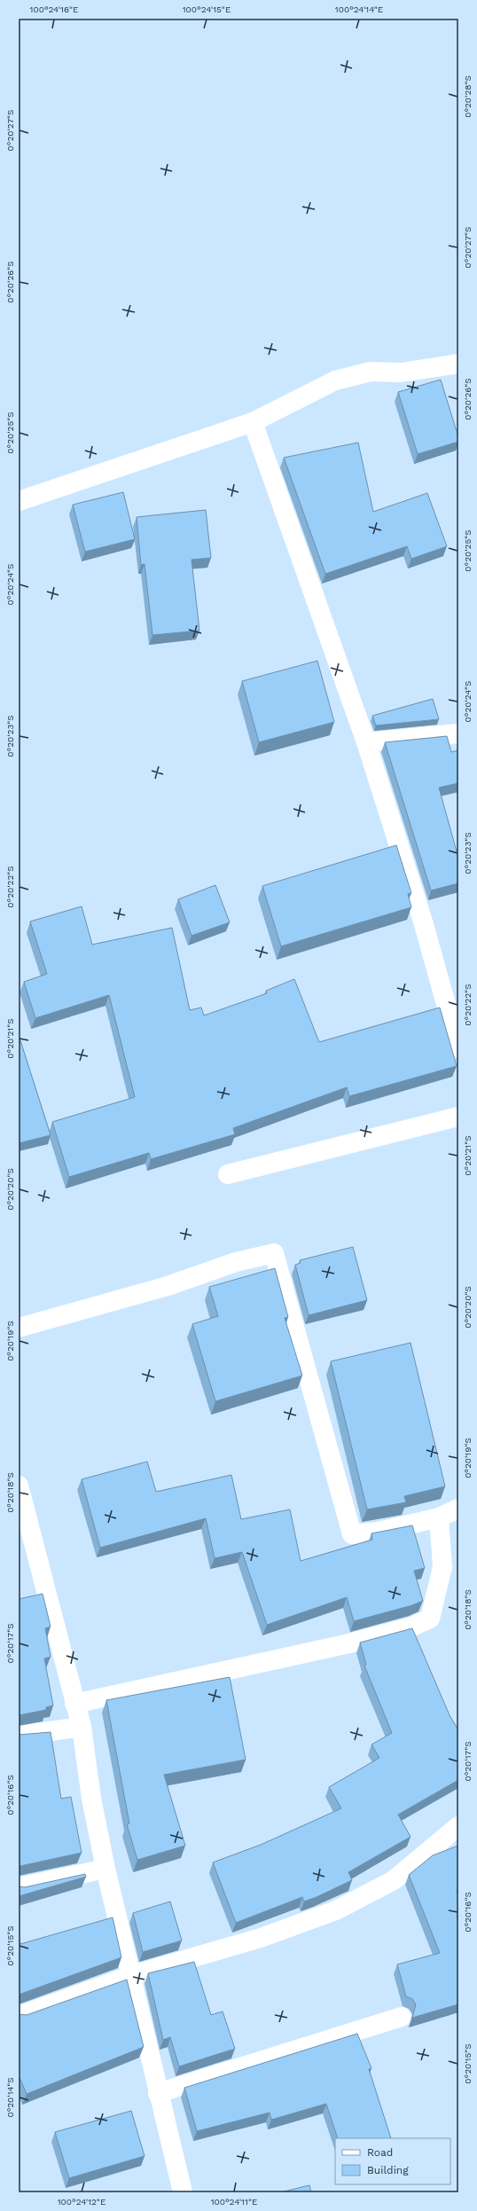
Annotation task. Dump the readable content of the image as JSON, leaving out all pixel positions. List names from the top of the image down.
{
  "legend": ["Road", "Building"],
  "coordinates": [
    "100°24'16\"E",
    "100°24'15\"E",
    "100°24'14\"E",
    "0°20'28\"S",
    "0°20'27\"S",
    "0°20'26\"S",
    "0°20'25\"S",
    "0°20'24\"S",
    "0°20'23\"S",
    "0°20'22\"S",
    "0°20'21\"S",
    "0°20'20\"S",
    "0°20'19\"S",
    "0°20'18\"S",
    "0°20'17\"S",
    "0°20'16\"S",
    "0°20'15\"S",
    "0°20'14\"S",
    "100°24'12\"E",
    "100°24'11\"E"
  ]
}
